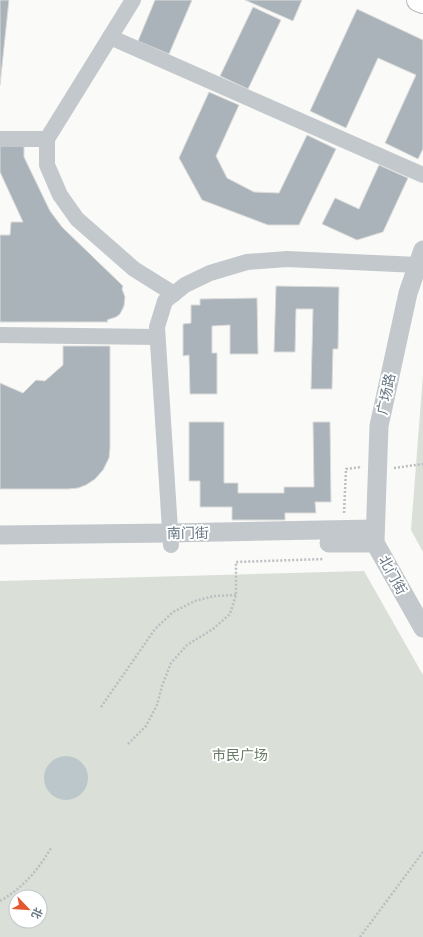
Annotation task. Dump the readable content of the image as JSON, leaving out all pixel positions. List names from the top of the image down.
{
  "streets": {
    "street": ["广场路", "南门街", "北门街"]
  },
  "crossings": [
    ["广场路", "南门街"],
    ["广场路", "北门街"],
    ["南门街", "北门街"]
  ],
  "parks": ["市民广场"],
  "north": "bottom right"
}
